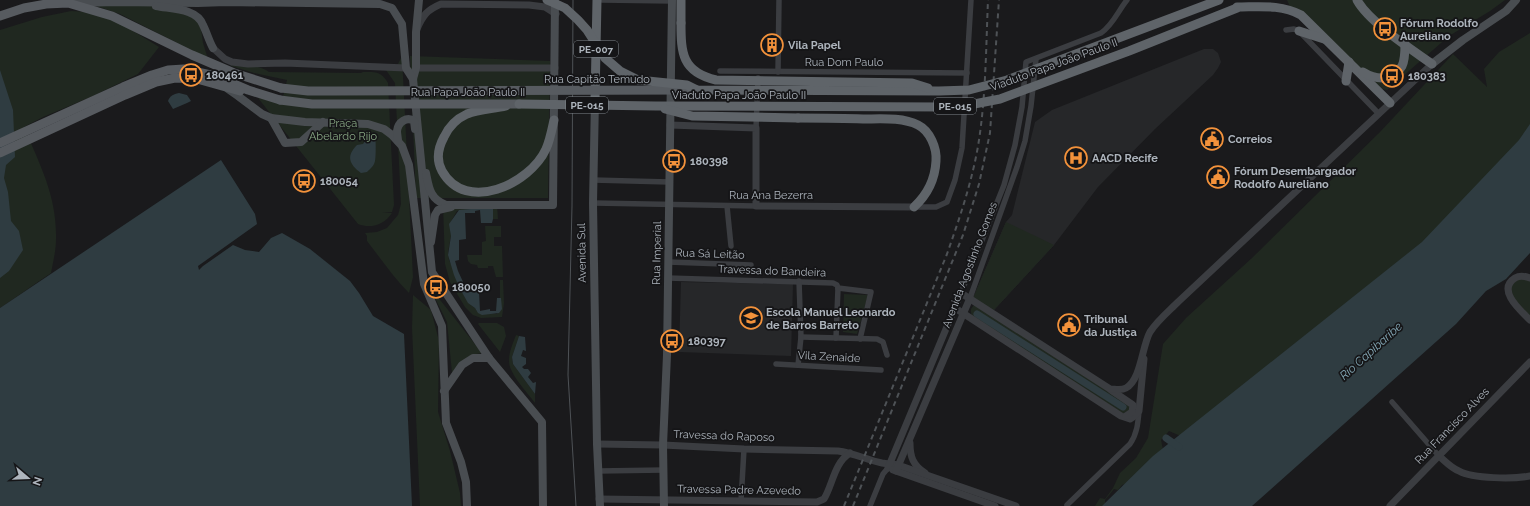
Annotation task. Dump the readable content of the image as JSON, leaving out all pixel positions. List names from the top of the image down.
{
  "streets": {
    "highway": [
      "PE-007",
      "Viaduto Papa João Paulo II",
      "Rua Papa João Paulo II",
      "PE-015",
      "Avenida Sul"
    ],
    "main road": ["Rua Capitão Temudo", "Rua Imperial"],
    "street": [
      "Rua Dom Paulo",
      "Rua Ana Bezerra",
      "Rua Sá Leitão",
      "Avenida Agostinho Gomes",
      "Travessa do Bandeira",
      "Vila Zenaide",
      "Rua Francisco Alves",
      "Travessa do Raposo",
      "Travessa Padre Azevedo"
    ]
  },
  "crossings": [
    ["Rua Dom Paulo", "Rua Ana Bezerra"],
    ["Viaduto Papa João Paulo II", "Rua Capitão Temudo"],
    ["Viaduto Papa João Paulo II", "Rua Papa João Paulo II"],
    ["Rua Ana Bezerra", "Avenida Sul"],
    ["Rua Ana Bezerra", "Rua Imperial"],
    ["Avenida Sul", "Travessa do Raposo"],
    ["Avenida Sul", "Travessa Padre Azevedo"],
    ["Rua Imperial", "Rua Sá Leitão"],
    ["Rua Imperial", "Travessa do Bandeira"],
    ["Rua Imperial", "Travessa do Raposo"],
    ["Rua Imperial", "Travessa Padre Azevedo"],
    ["Avenida Agostinho Gomes", "Travessa do Raposo"],
    ["Travessa do Raposo", "Travessa Padre Azevedo"]
  ],
  "water": ["Rio Capibaribe"],
  "parks": ["Praça Abelardo Rijo"],
  "places": {
    "bus stop": [
      "Fórum Rodolfo Aureliano",
      "180461",
      "180383",
      "180398",
      "180054",
      "180050",
      "180397"
    ],
    "building": ["Vila Papel"],
    "public building": ["Correios", "Fórum Desembargador Rodolfo Aureliano", "Tribunal da Justiça"],
    "hospital": ["AACD Recife"],
    "school or university": ["Escola Manuel Leonardo de Barros Barreto"]
  },
  "north": "right"
}
